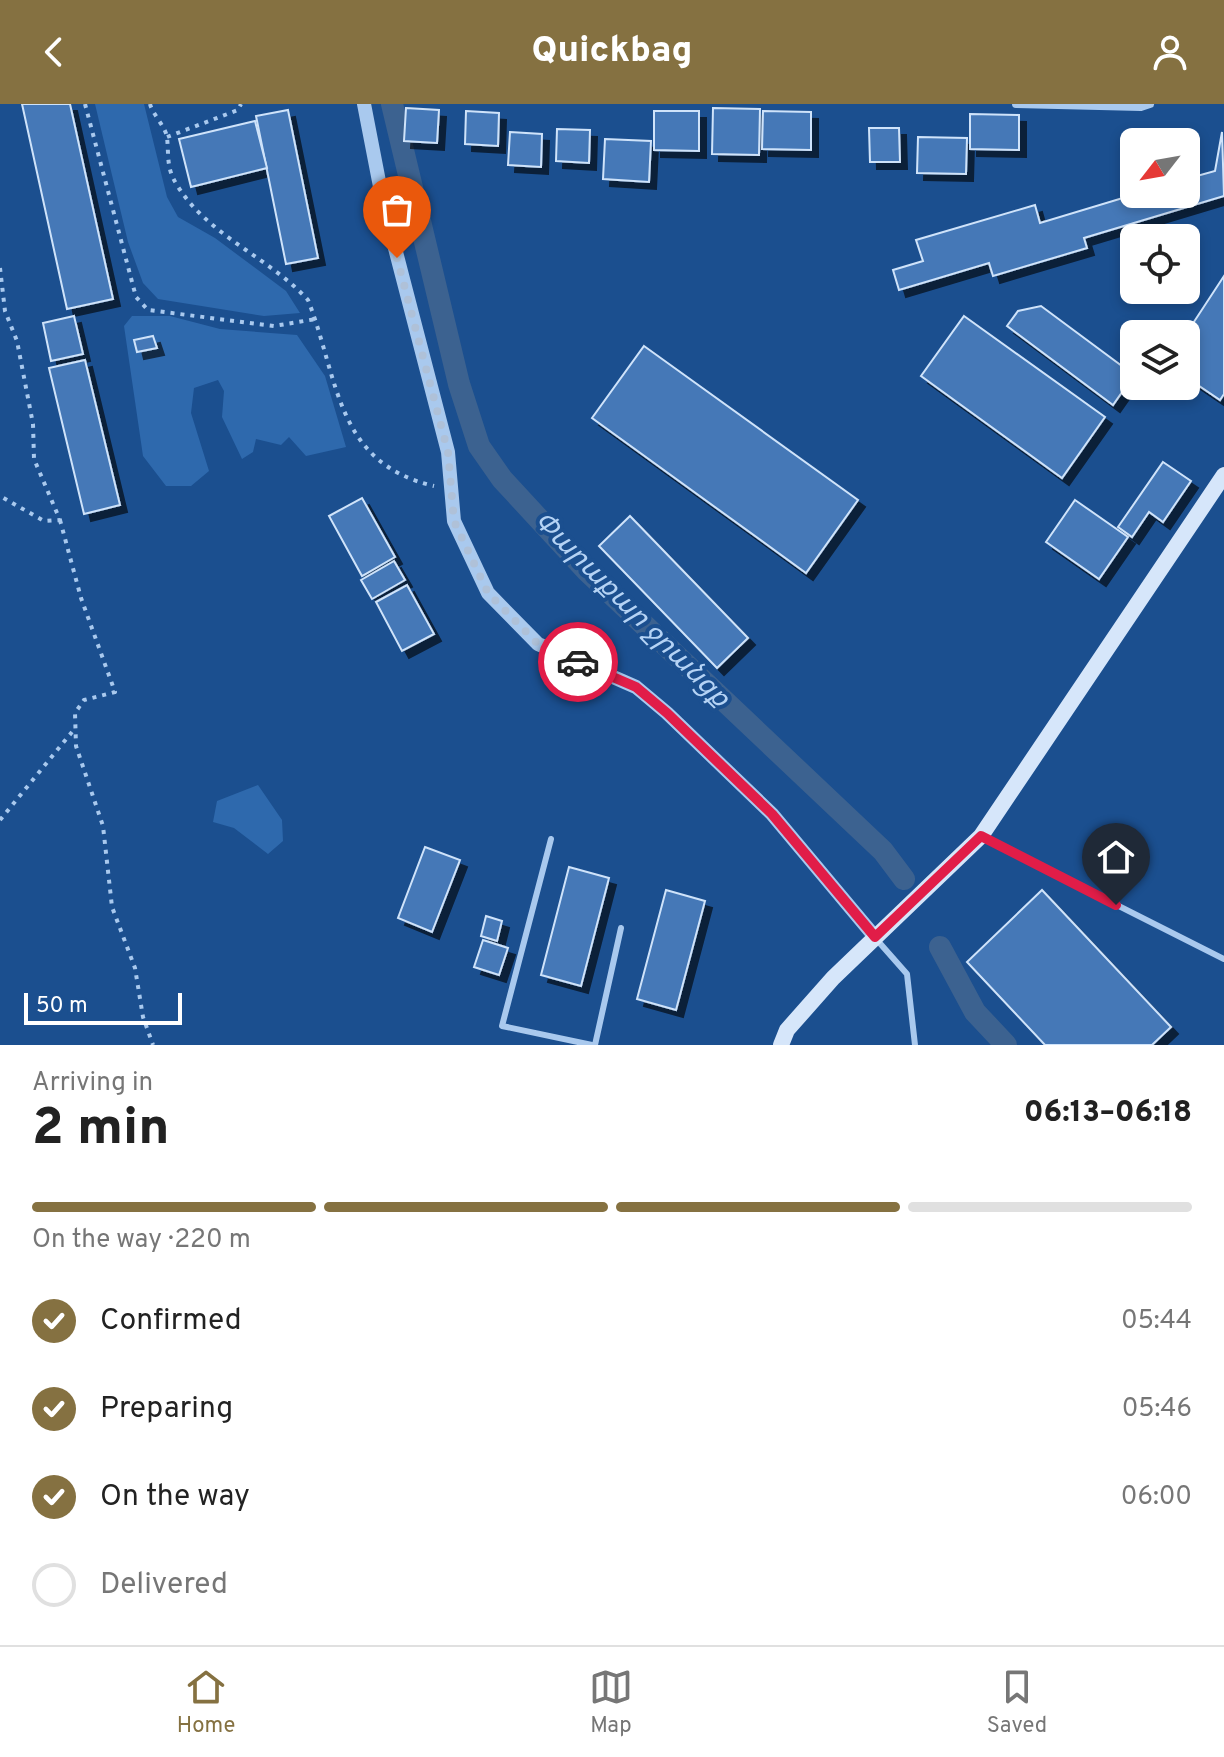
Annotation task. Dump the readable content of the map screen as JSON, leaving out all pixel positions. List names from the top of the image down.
{
  "water": ["Փարաքար ջրանցք"],
  "scale_bar": "50 m",
  "north": "bottom left",
  "page": {
    "header": "Quickbag",
    "scale": "50 m",
    "heading": ["2 min", "Arriving in", "06:13–06:18"],
    "bar": "On the way · 220 m",
    "list": [
      ["Confirmed", "05:44"],
      ["Preparing", "05:46"],
      ["On the way", "06:00"],
      "Delivered"
    ],
    "tabs": ["Home", "Map", "Saved"]
  }
}
